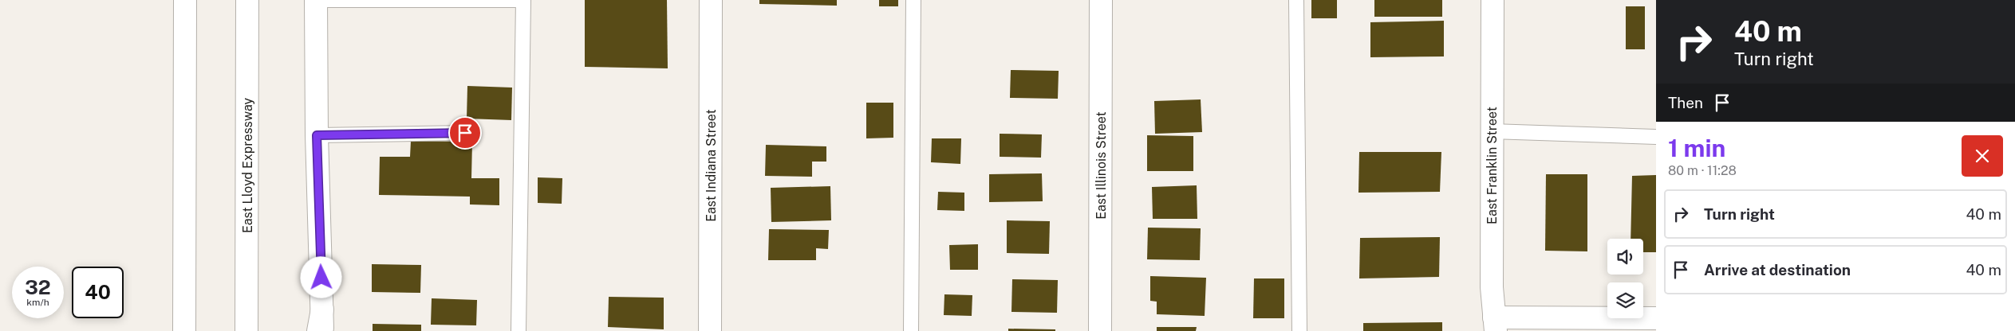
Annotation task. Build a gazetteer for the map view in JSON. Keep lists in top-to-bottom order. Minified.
{"streets":{"main road":["East Lloyd Expressway","East Indiana Street","East Illinois Street","East Franklin Street"]},"page":{"turn":["40 m","Turn right"],"then":"Then","heading":["1 min","80 m · 11:28"],"list":[{"name":"Turn right","value":"40 m"},{"name":"Arrive at destination","value":"40 m"}],"speed":"32 km/h","limit":"40"}}
